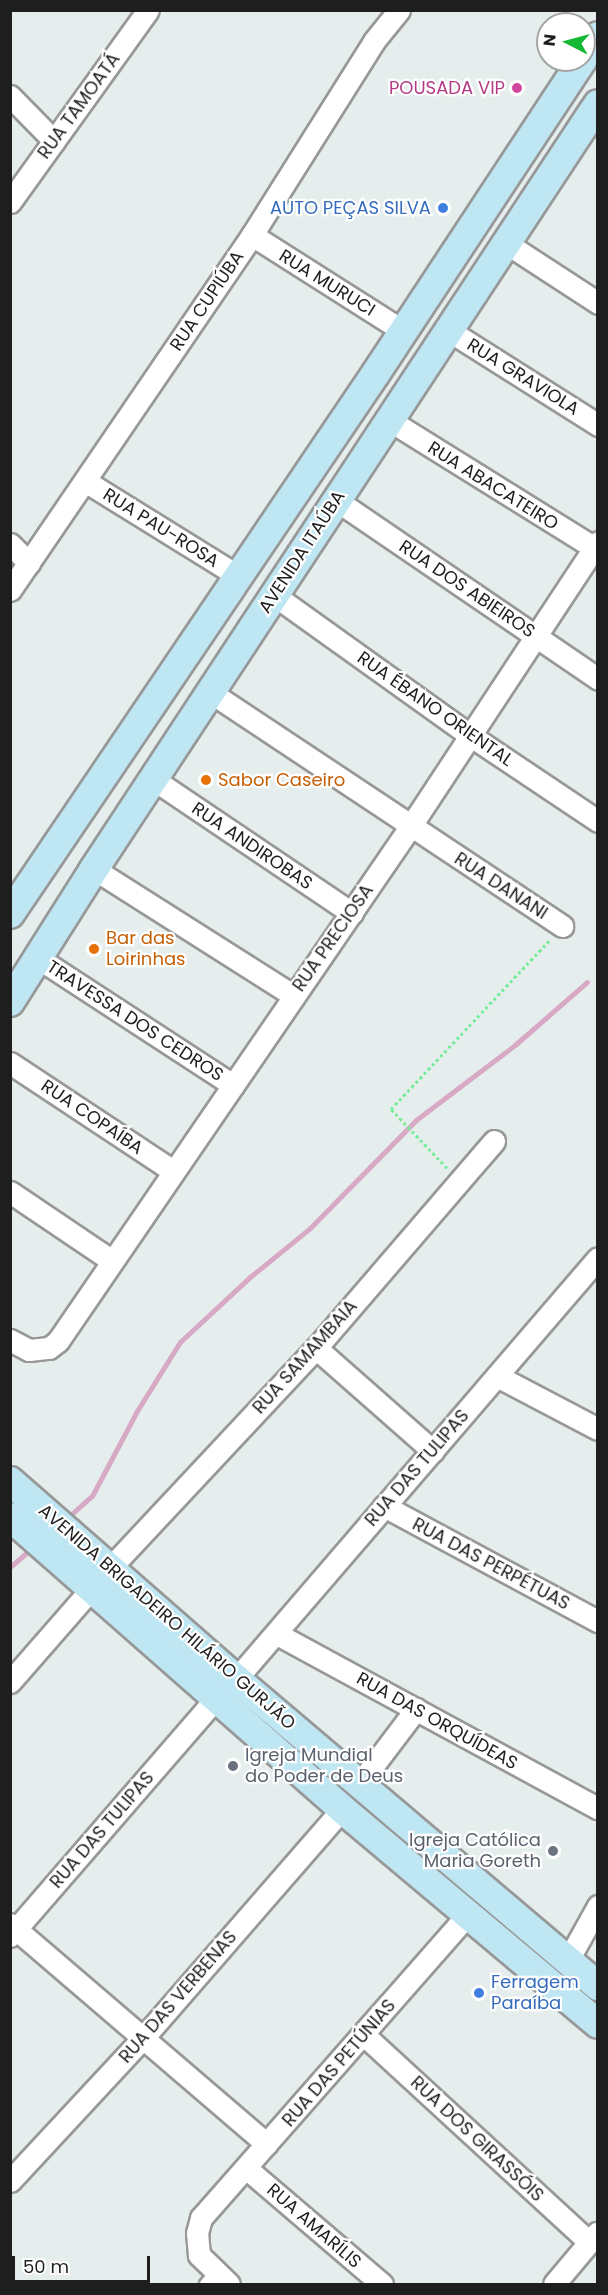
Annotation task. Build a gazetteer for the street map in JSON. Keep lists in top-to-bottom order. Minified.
{"streets":{"street":["RUA TAMOATÁ","RUA MURUCI","RUA CUPIÚBA","RUA GRAVIOLA","RUA ABACATEIRO","RUA PAU-ROSA","AVENIDA ITAÚBA","RUA DOS ABIEIROS","RUA ÉBANO ORIENTAL","RUA ANDIROBAS","RUA DANANI","RUA PRECIOSA","TRAVESSA DOS CEDROS","RUA COPAÍBA","RUA SAMAMBAIA","RUA DAS TULIPAS","RUA DAS PERPÉTUAS","AVENIDA BRIGADEIRO HILÁRIO GURJÃO","RUA DAS ORQUÍDEAS","RUA DAS VERBENAS","RUA DAS PETÚNIAS","RUA DOS GIRASSÓIS","RUA AMARÍLIS"]},"crossings":[["RUA MURUCI","RUA CUPIÚBA"],["RUA CUPIÚBA","RUA PAU-ROSA"],["RUA GRAVIOLA","AVENIDA ITAÚBA"],["RUA ABACATEIRO","AVENIDA ITAÚBA"],["RUA ABACATEIRO","RUA PRECIOSA"],["AVENIDA ITAÚBA","RUA DOS ABIEIROS"],["AVENIDA ITAÚBA","RUA ÉBANO ORIENTAL"],["AVENIDA ITAÚBA","RUA ANDIROBAS"],["AVENIDA ITAÚBA","RUA DANANI"],["AVENIDA ITAÚBA","TRAVESSA DOS CEDROS"],["RUA DOS ABIEIROS","RUA PRECIOSA"],["RUA ÉBANO ORIENTAL","RUA PRECIOSA"],["RUA ANDIROBAS","RUA PRECIOSA"],["RUA DANANI","RUA PRECIOSA"],["RUA DANANI","RUA SAMAMBAIA"],["RUA PRECIOSA","TRAVESSA DOS CEDROS"],["RUA PRECIOSA","RUA COPAÍBA"],["RUA SAMAMBAIA","AVENIDA BRIGADEIRO HILÁRIO GURJÃO"],["RUA DAS TULIPAS","RUA DAS PERPÉTUAS"],["RUA DAS TULIPAS","AVENIDA BRIGADEIRO HILÁRIO GURJÃO"],["RUA DAS TULIPAS","RUA DAS ORQUÍDEAS"],["AVENIDA BRIGADEIRO HILÁRIO GURJÃO","RUA DAS VERBENAS"],["AVENIDA BRIGADEIRO HILÁRIO GURJÃO","RUA DAS PETÚNIAS"],["RUA DAS PETÚNIAS","RUA DOS GIRASSÓIS"],["RUA DAS PETÚNIAS","RUA AMARÍLIS"]],"places":["POUSADA VIP","AUTO PEÇAS SILVA","Sabor Caseiro","Bar das Loirinhas","Igreja Mundial do Poder de Deus","Igreja Católica Maria Goreth","Ferragem Paraíba"],"scale_bar":"50 m","north":"left"}
